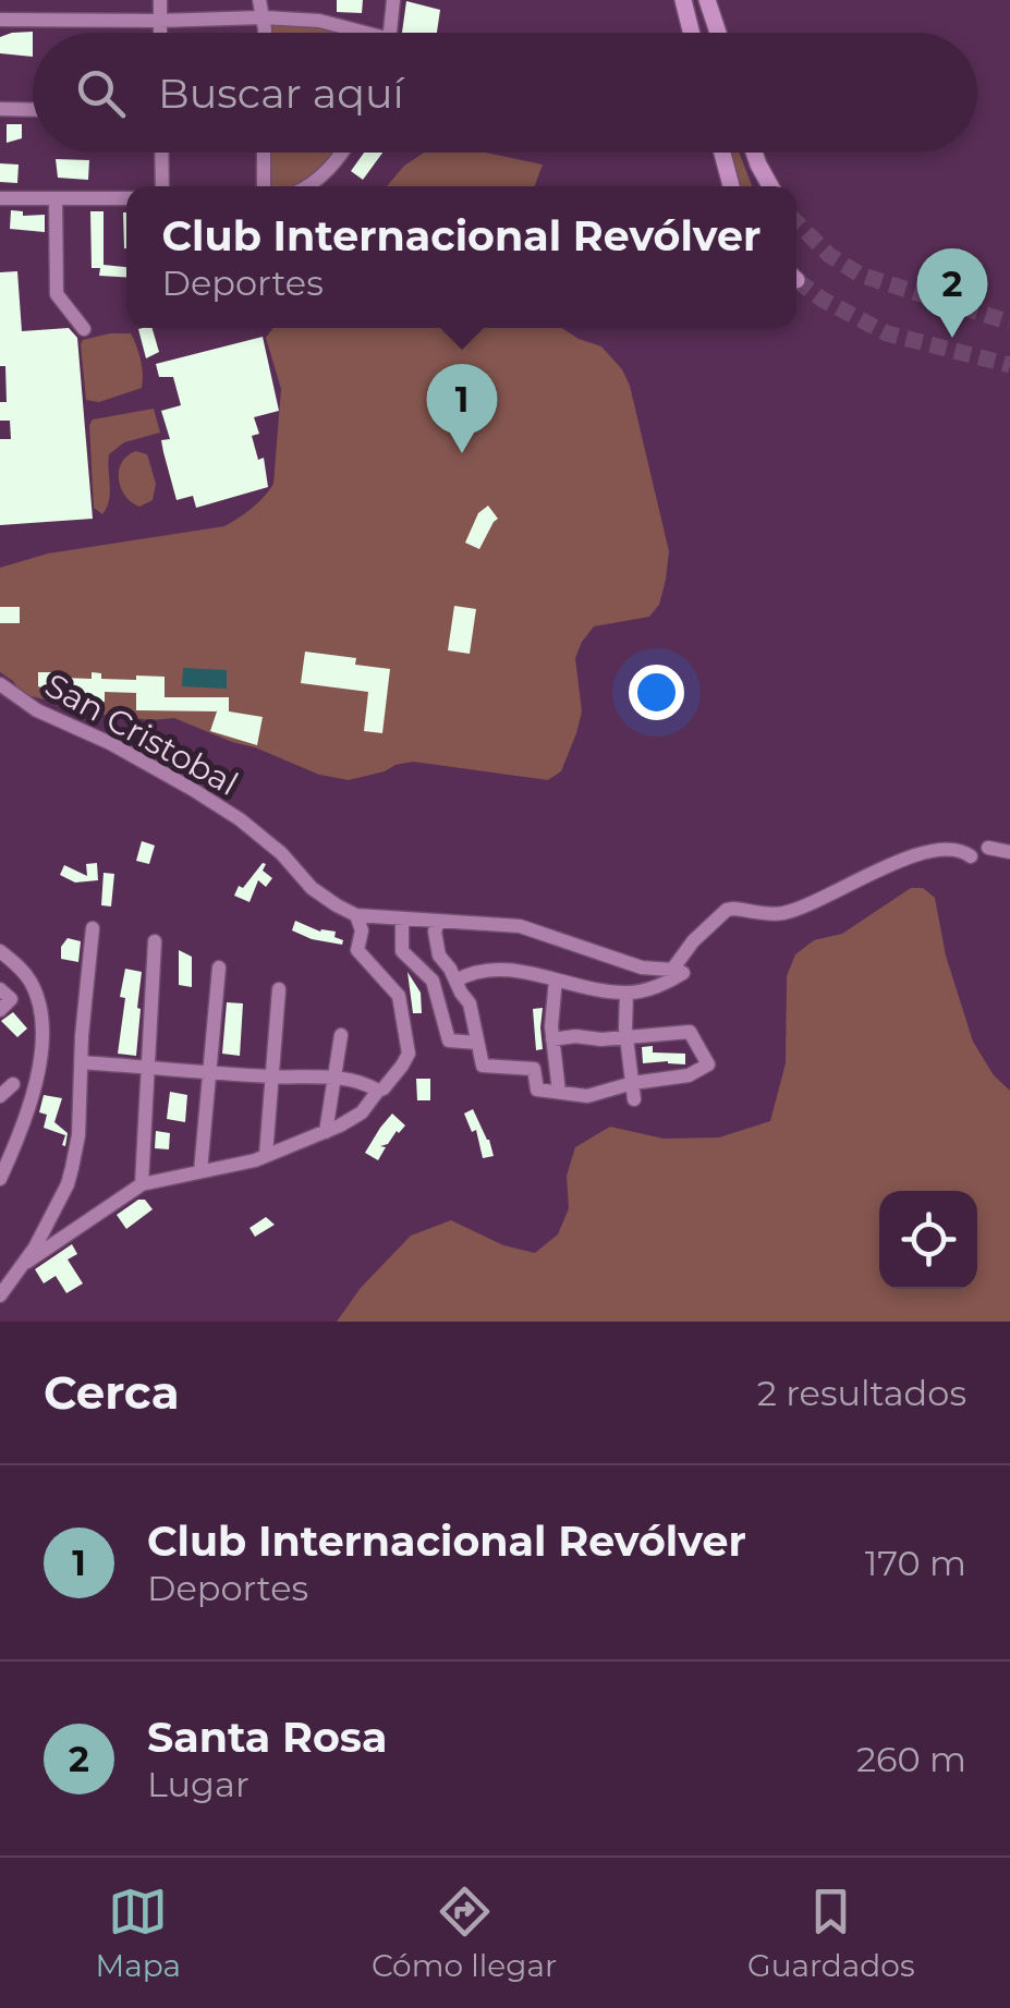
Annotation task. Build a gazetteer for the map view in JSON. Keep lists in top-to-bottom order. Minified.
{"streets":{"street":["San Cristobal"]},"page":{"search":"Buscar aquí","popup":["Club Internacional Revólver","Deportes"],"pins":["2","1"],"heading":["Cerca","2 resultados"],"list":[{"mark":"1","name":"Club Internacional Revólver","note":"Deportes","value":"170 m"},{"mark":"2","name":"Santa Rosa","note":"Lugar","value":"260 m"}],"nav":["Mapa","Cómo llegar","Guardados"]}}
